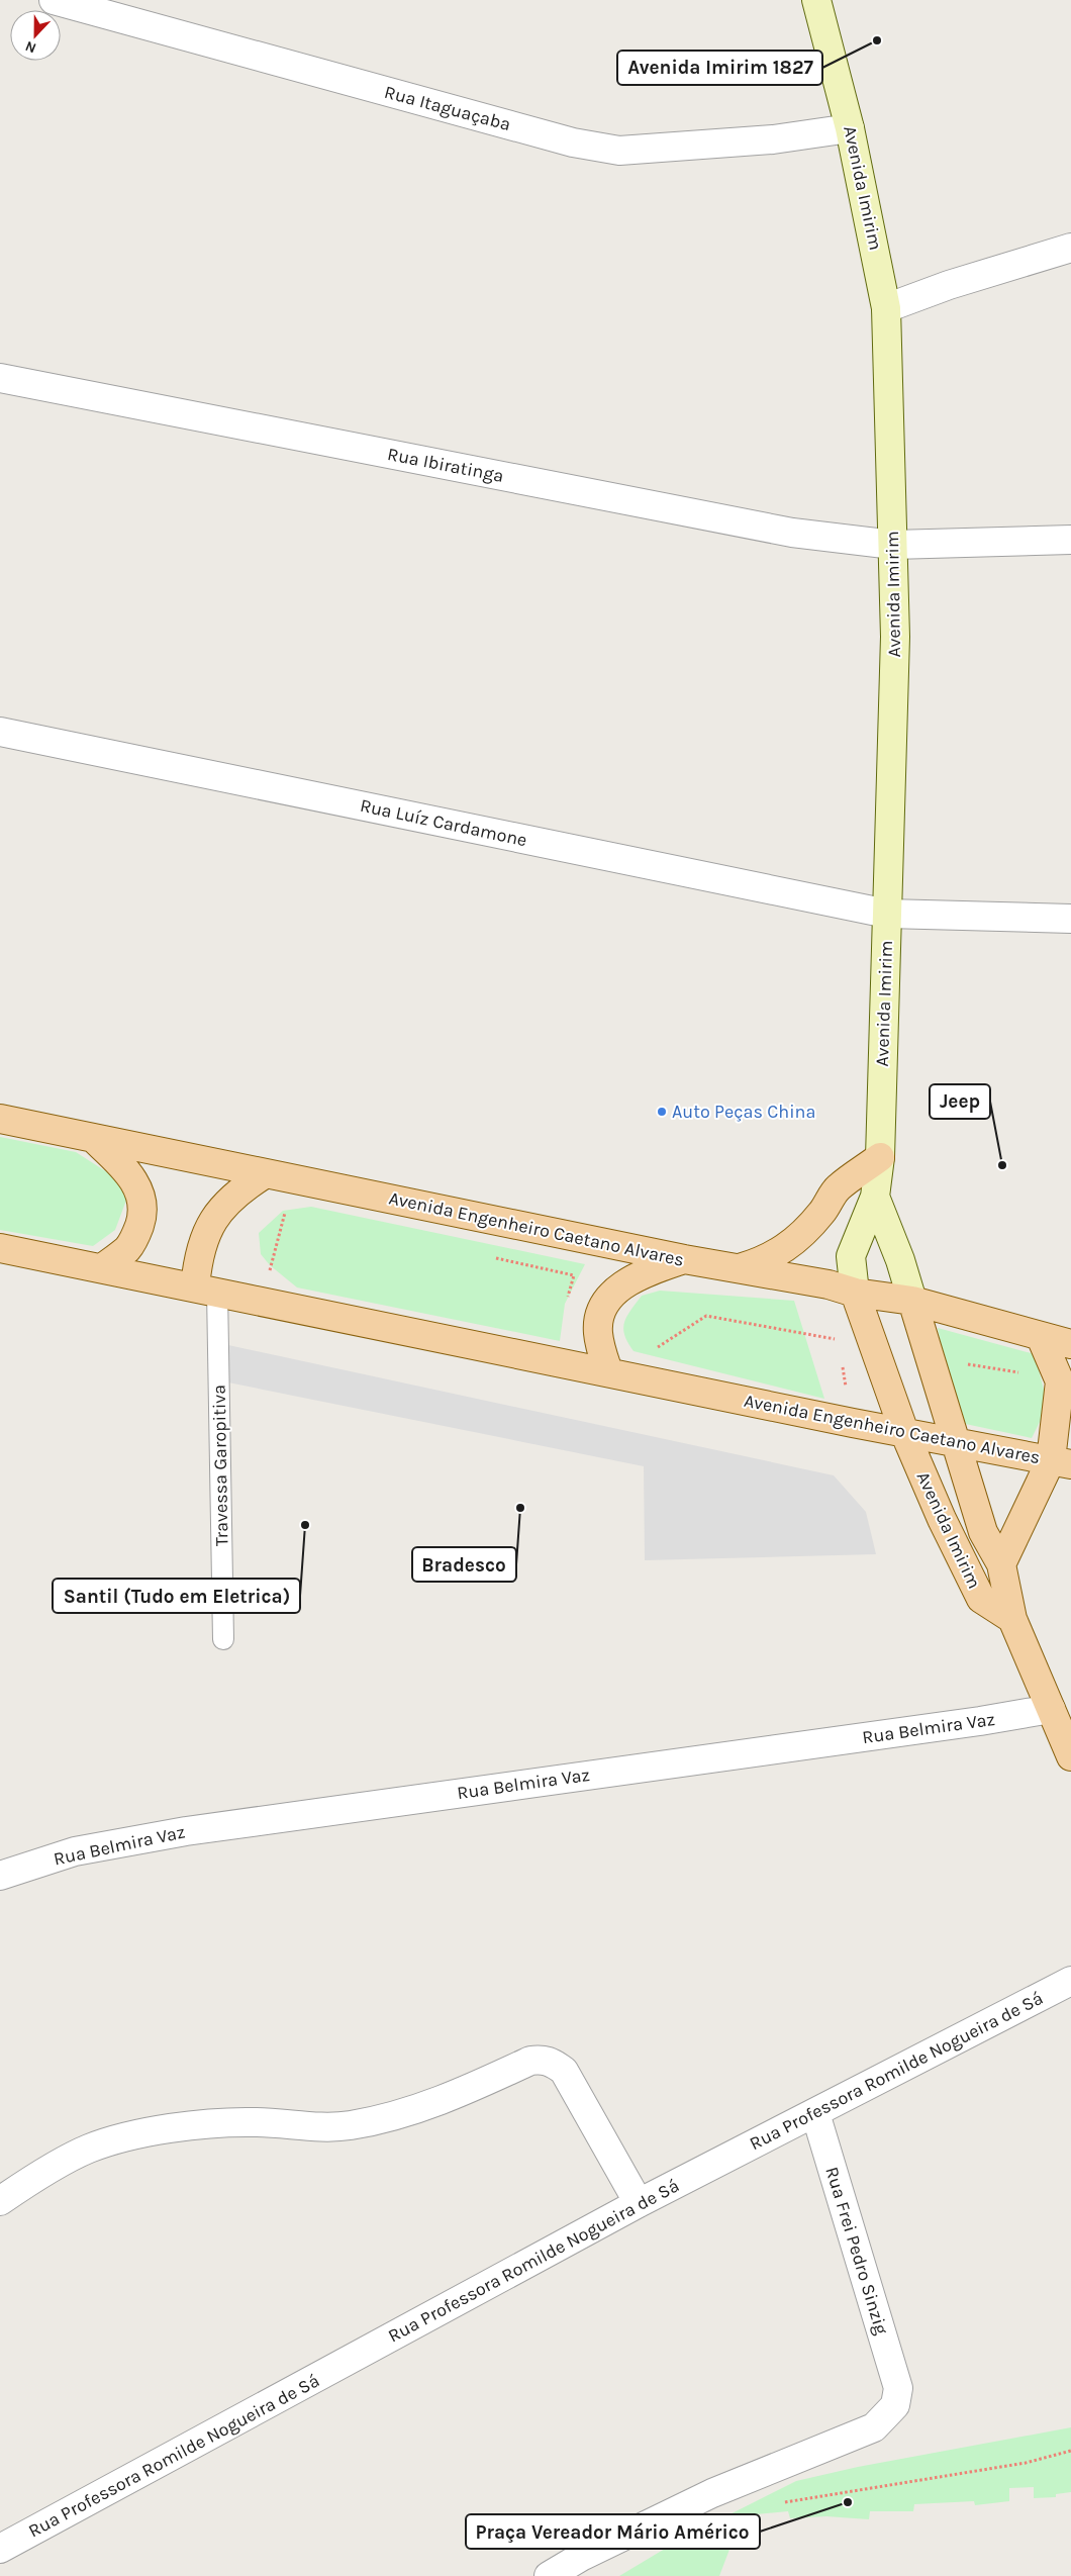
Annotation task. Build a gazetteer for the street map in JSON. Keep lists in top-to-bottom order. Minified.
{"streets":{"main road":["Avenida Imirim","Avenida Engenheiro Caetano Alvares"],"street":["Rua Itaguaçaba","Rua Ibiratinga","Rua Luíz Cardamone","Rua Belmira Vaz","Rua Professora Romilde Nogueira de Sá","Rua Frei Pedro Sinzig"],"lane":["Travessa Garopitiva"]},"crossings":[["Rua Itaguaçaba","Avenida Imirim"],["Avenida Imirim","Rua Ibiratinga"],["Avenida Imirim","Rua Luíz Cardamone"],["Avenida Imirim","Avenida Engenheiro Caetano Alvares"],["Avenida Imirim","Rua Belmira Vaz"],["Avenida Engenheiro Caetano Alvares","Travessa Garopitiva"],["Rua Professora Romilde Nogueira de Sá","Rua Frei Pedro Sinzig"]],"places":["Avenida Imirim 1827","Auto Peças China","Jeep","Bradesco","Santil (Tudo em Eletrica)","Praça Vereador Mário Américo"],"north":"bottom"}
